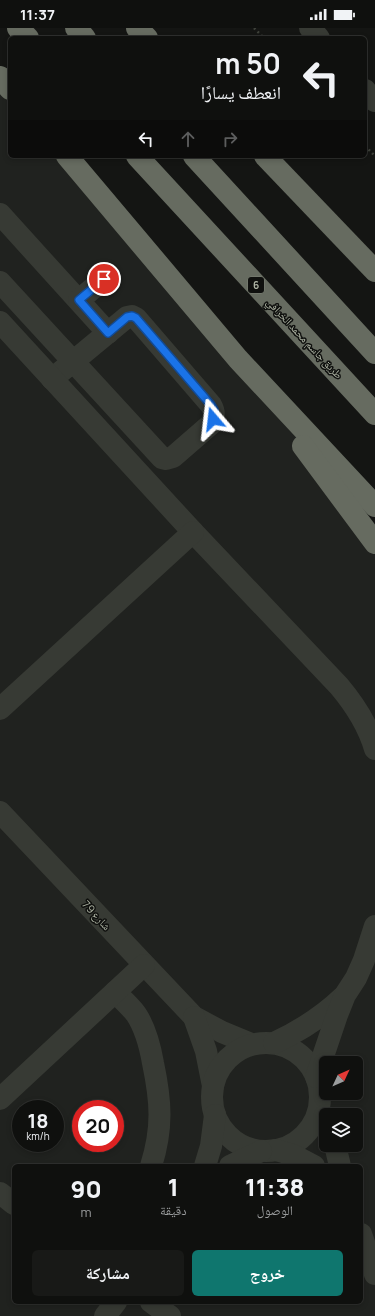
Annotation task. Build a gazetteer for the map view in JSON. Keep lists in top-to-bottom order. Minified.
{"streets":{"highway":["6","طريق جاسم محمد الخرافي"],"street":["شارع 79"]},"north":"top right","page":{"status":"11:37","turn":["50 m","انعطف يسارًا"],"speed":"18 km/h","limit":"20","eta":["11:38","الوصول","1","دقيقة","90","m"],"buttons":["خروج","مشاركة"]}}
